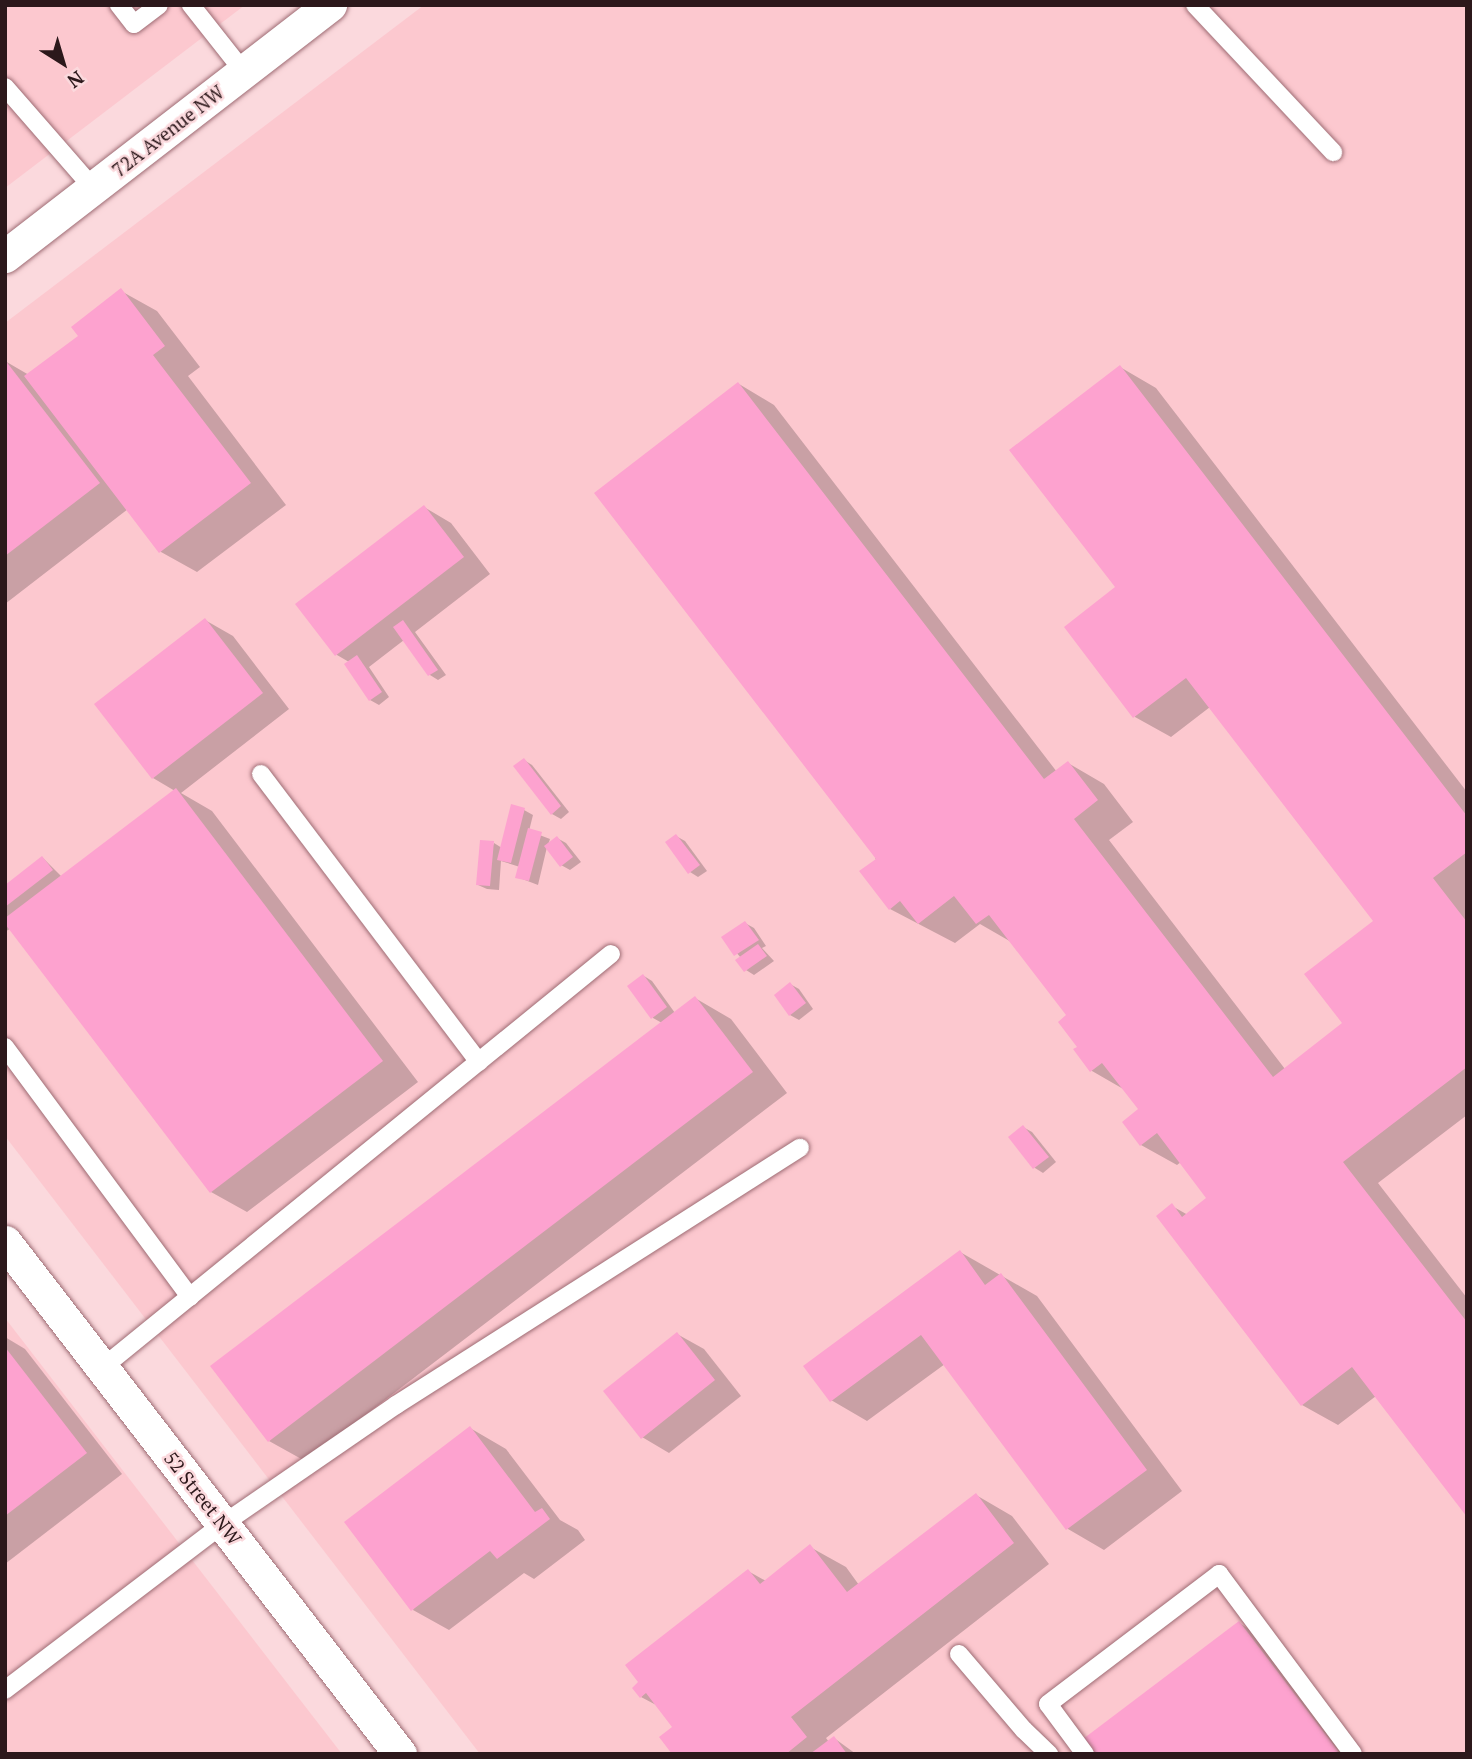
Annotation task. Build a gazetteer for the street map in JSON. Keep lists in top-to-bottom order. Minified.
{"streets":{"street":["72A Avenue NW","52 Street NW"]},"north":"bottom right"}
